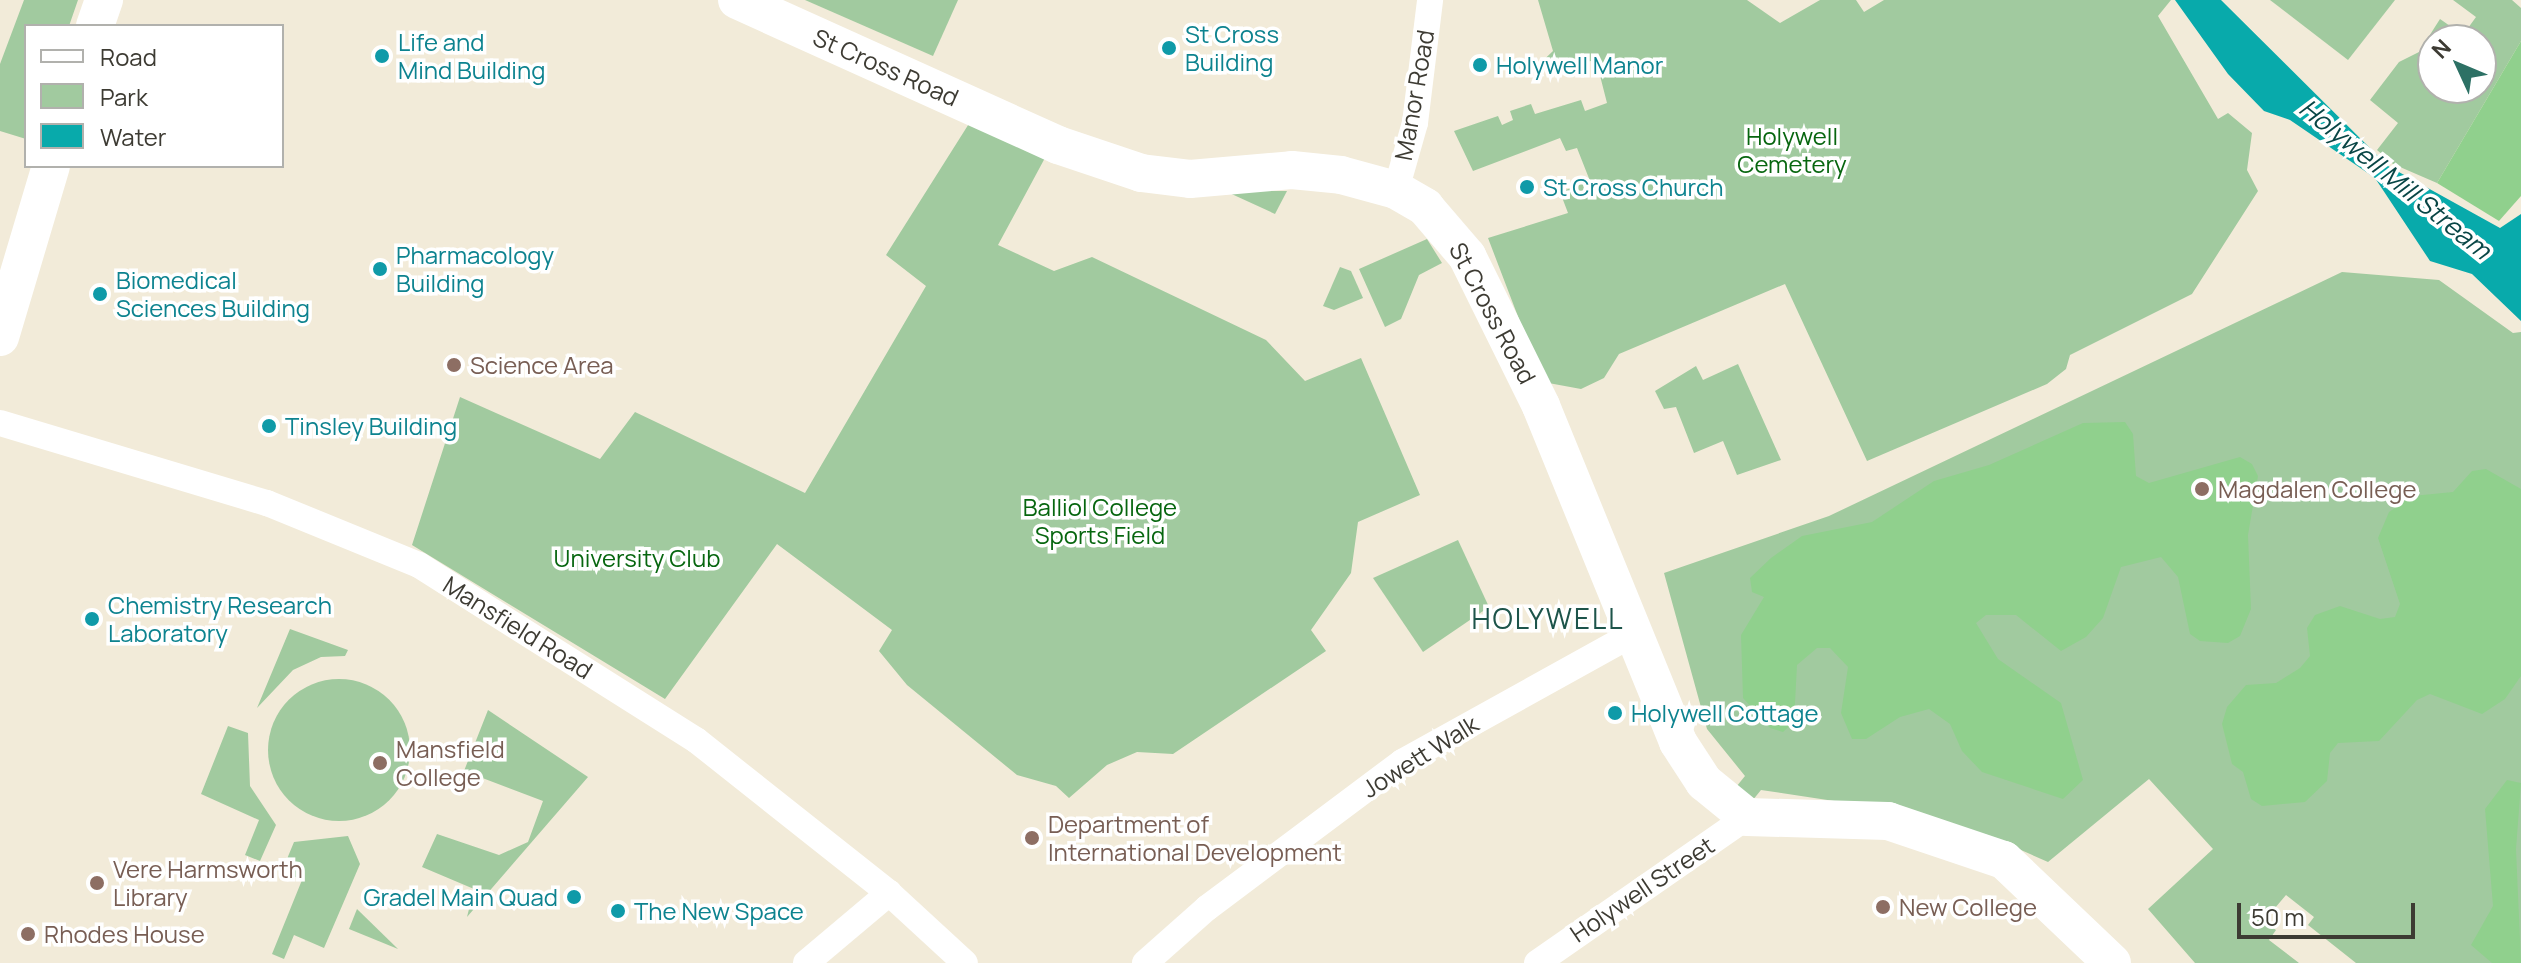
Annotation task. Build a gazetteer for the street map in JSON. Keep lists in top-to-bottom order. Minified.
{"streets":{"street":["St Cross Road","Manor Road","Mansfield Road","Jowett Walk","Holywell Street"]},"crossings":[["St Cross Road","Manor Road"],["St Cross Road","Jowett Walk"],["St Cross Road","Holywell Street"]],"districts":["HOLYWELL"],"water":["Holywell Mill Stream"],"parks":["Holywell Cemetery","Balliol College Sports Field","University Club"],"places":["St Cross Building","Life and Mind Building","Holywell Manor","St Cross Church","Pharmacology Building","Biomedical Sciences Building","Science Area","Tinsley Building","Magdalen College","Chemistry Research Laboratory","Holywell Cottage","Mansfield College","Department of International Development","Vere Harmsworth Library","Gradel Main Quad","New College","The New Space","Rhodes House"],"legend":["Road","Park","Water"],"scale_bar":"50 m","north":"top left"}
